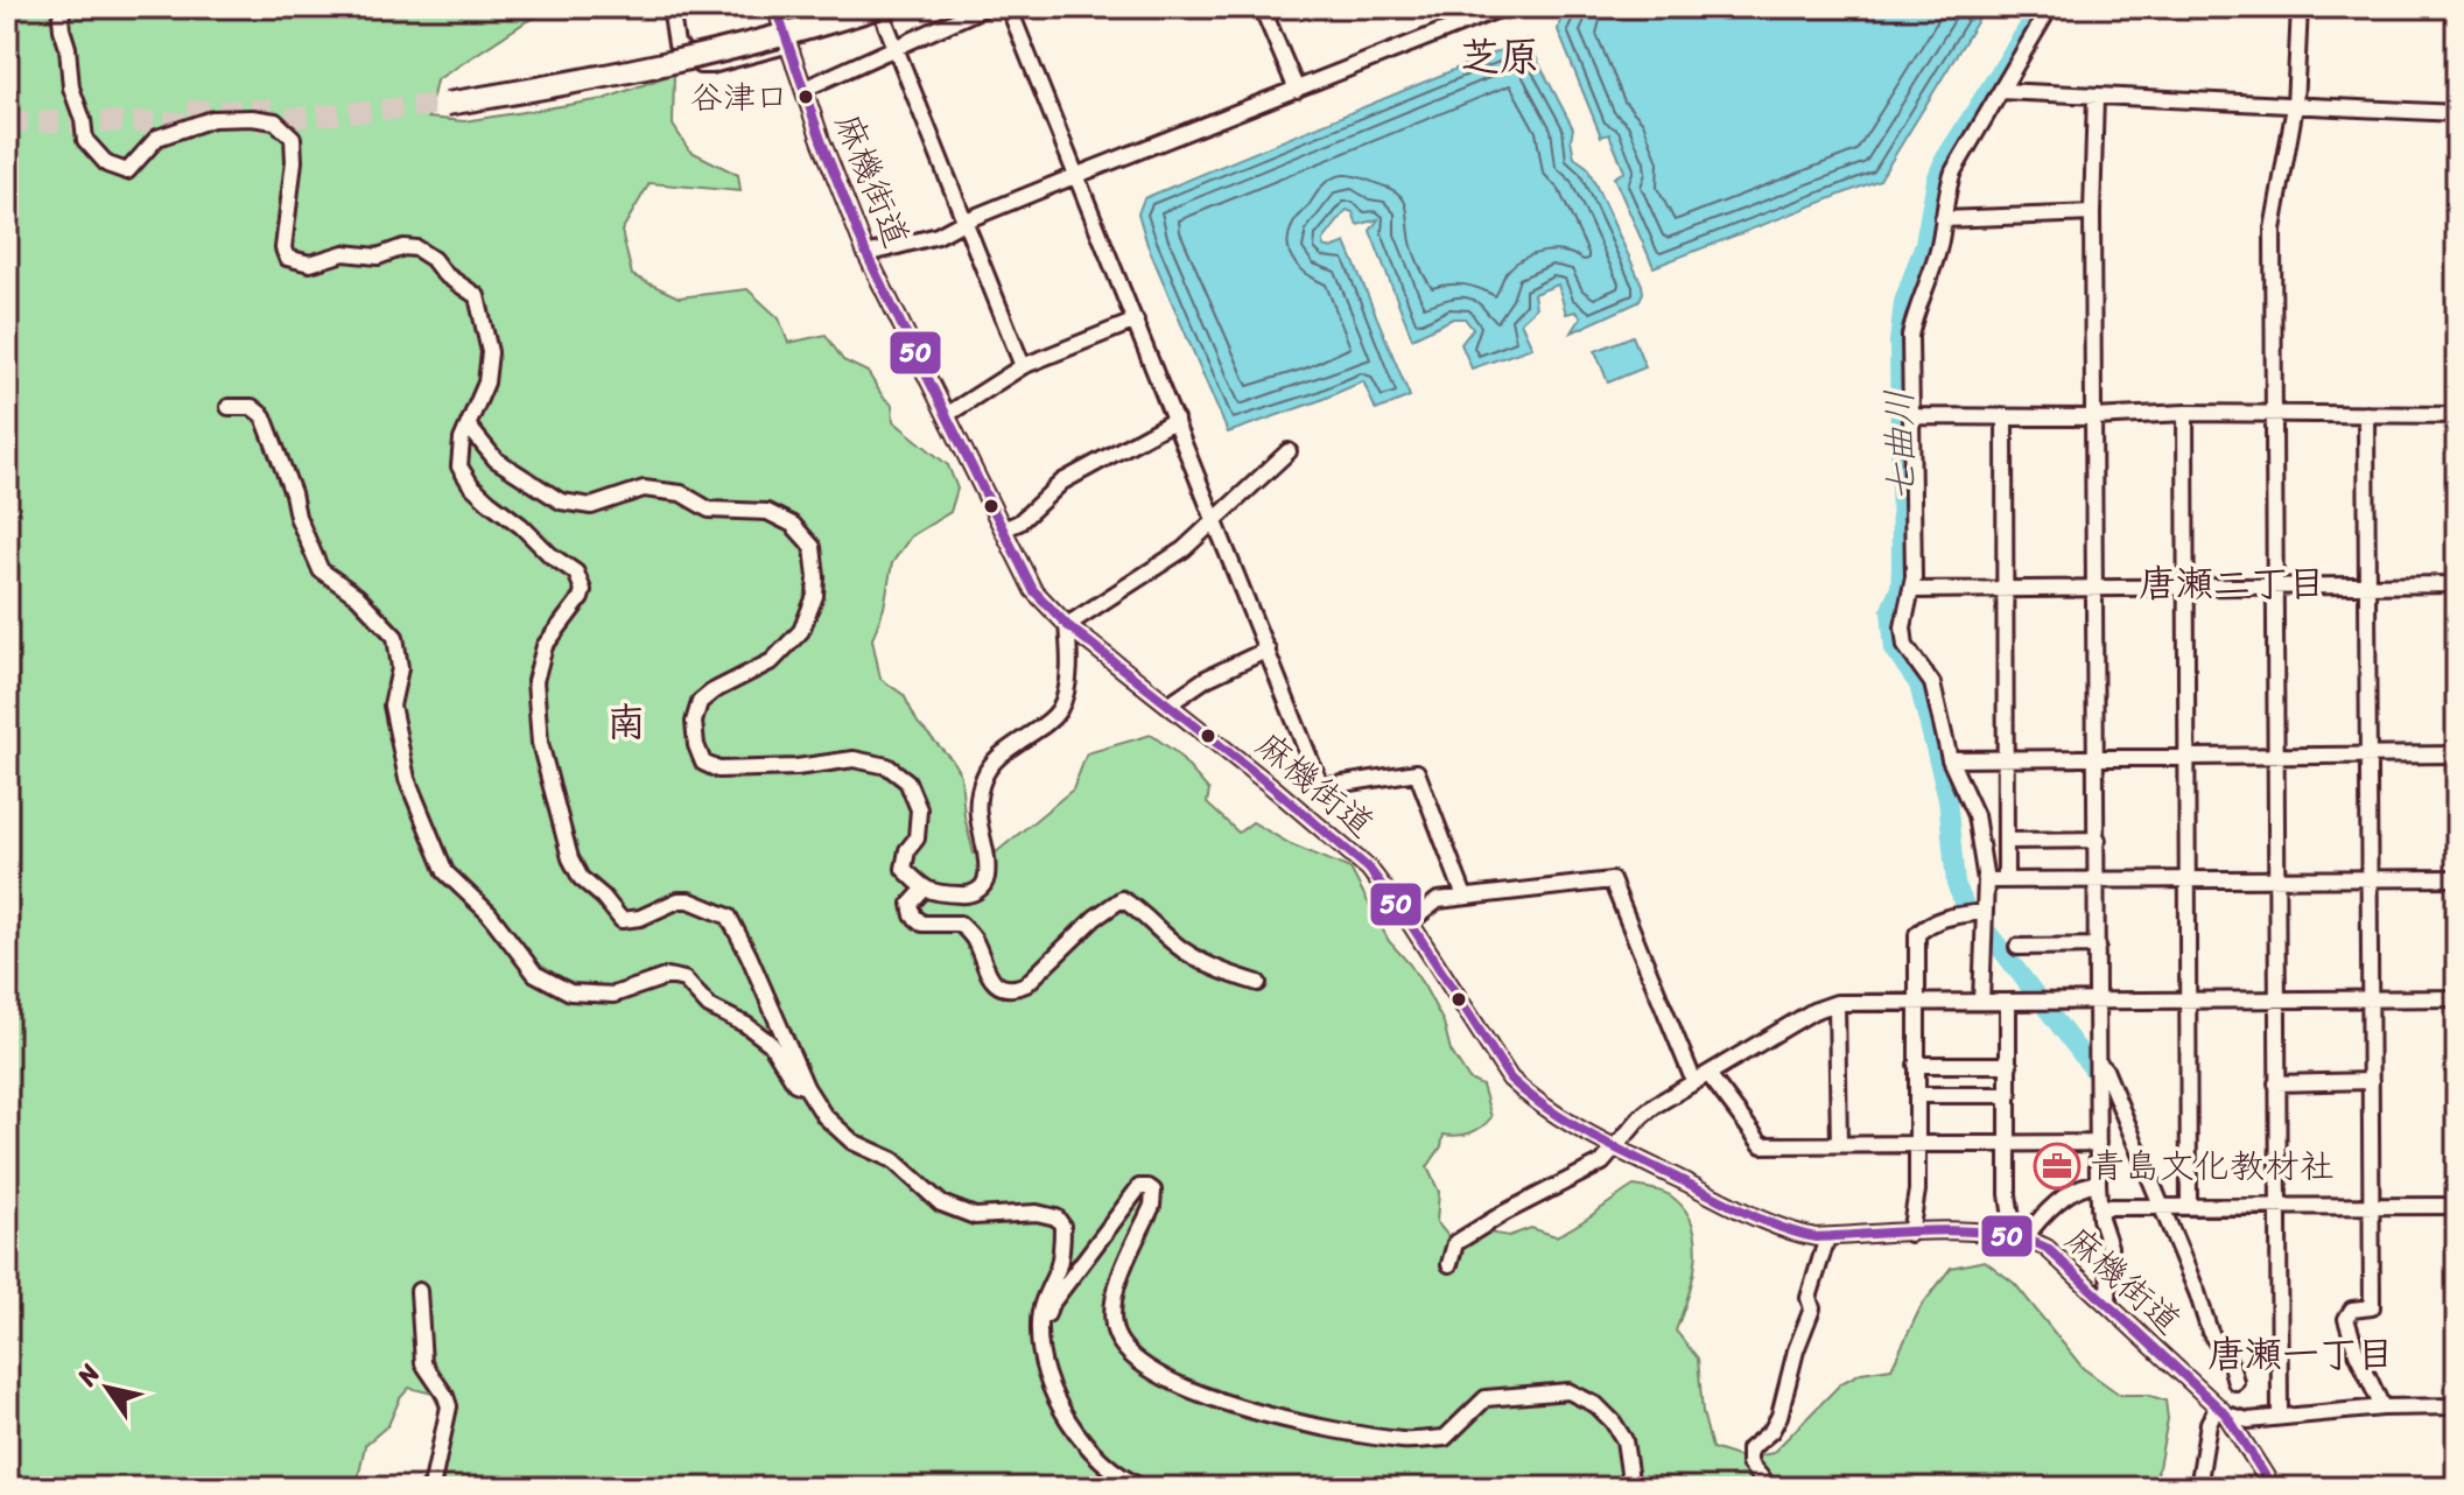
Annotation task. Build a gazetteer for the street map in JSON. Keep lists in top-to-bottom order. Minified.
{"streets":{"street":["麻機街道"]},"districts":["芝原","唐瀬二丁目","南","唐瀬一丁目"],"water":["七曲川"],"places":{"other":["谷津口"],"office":["青島文化教材社"]},"lines":["transit line 50"],"north":"top left"}
